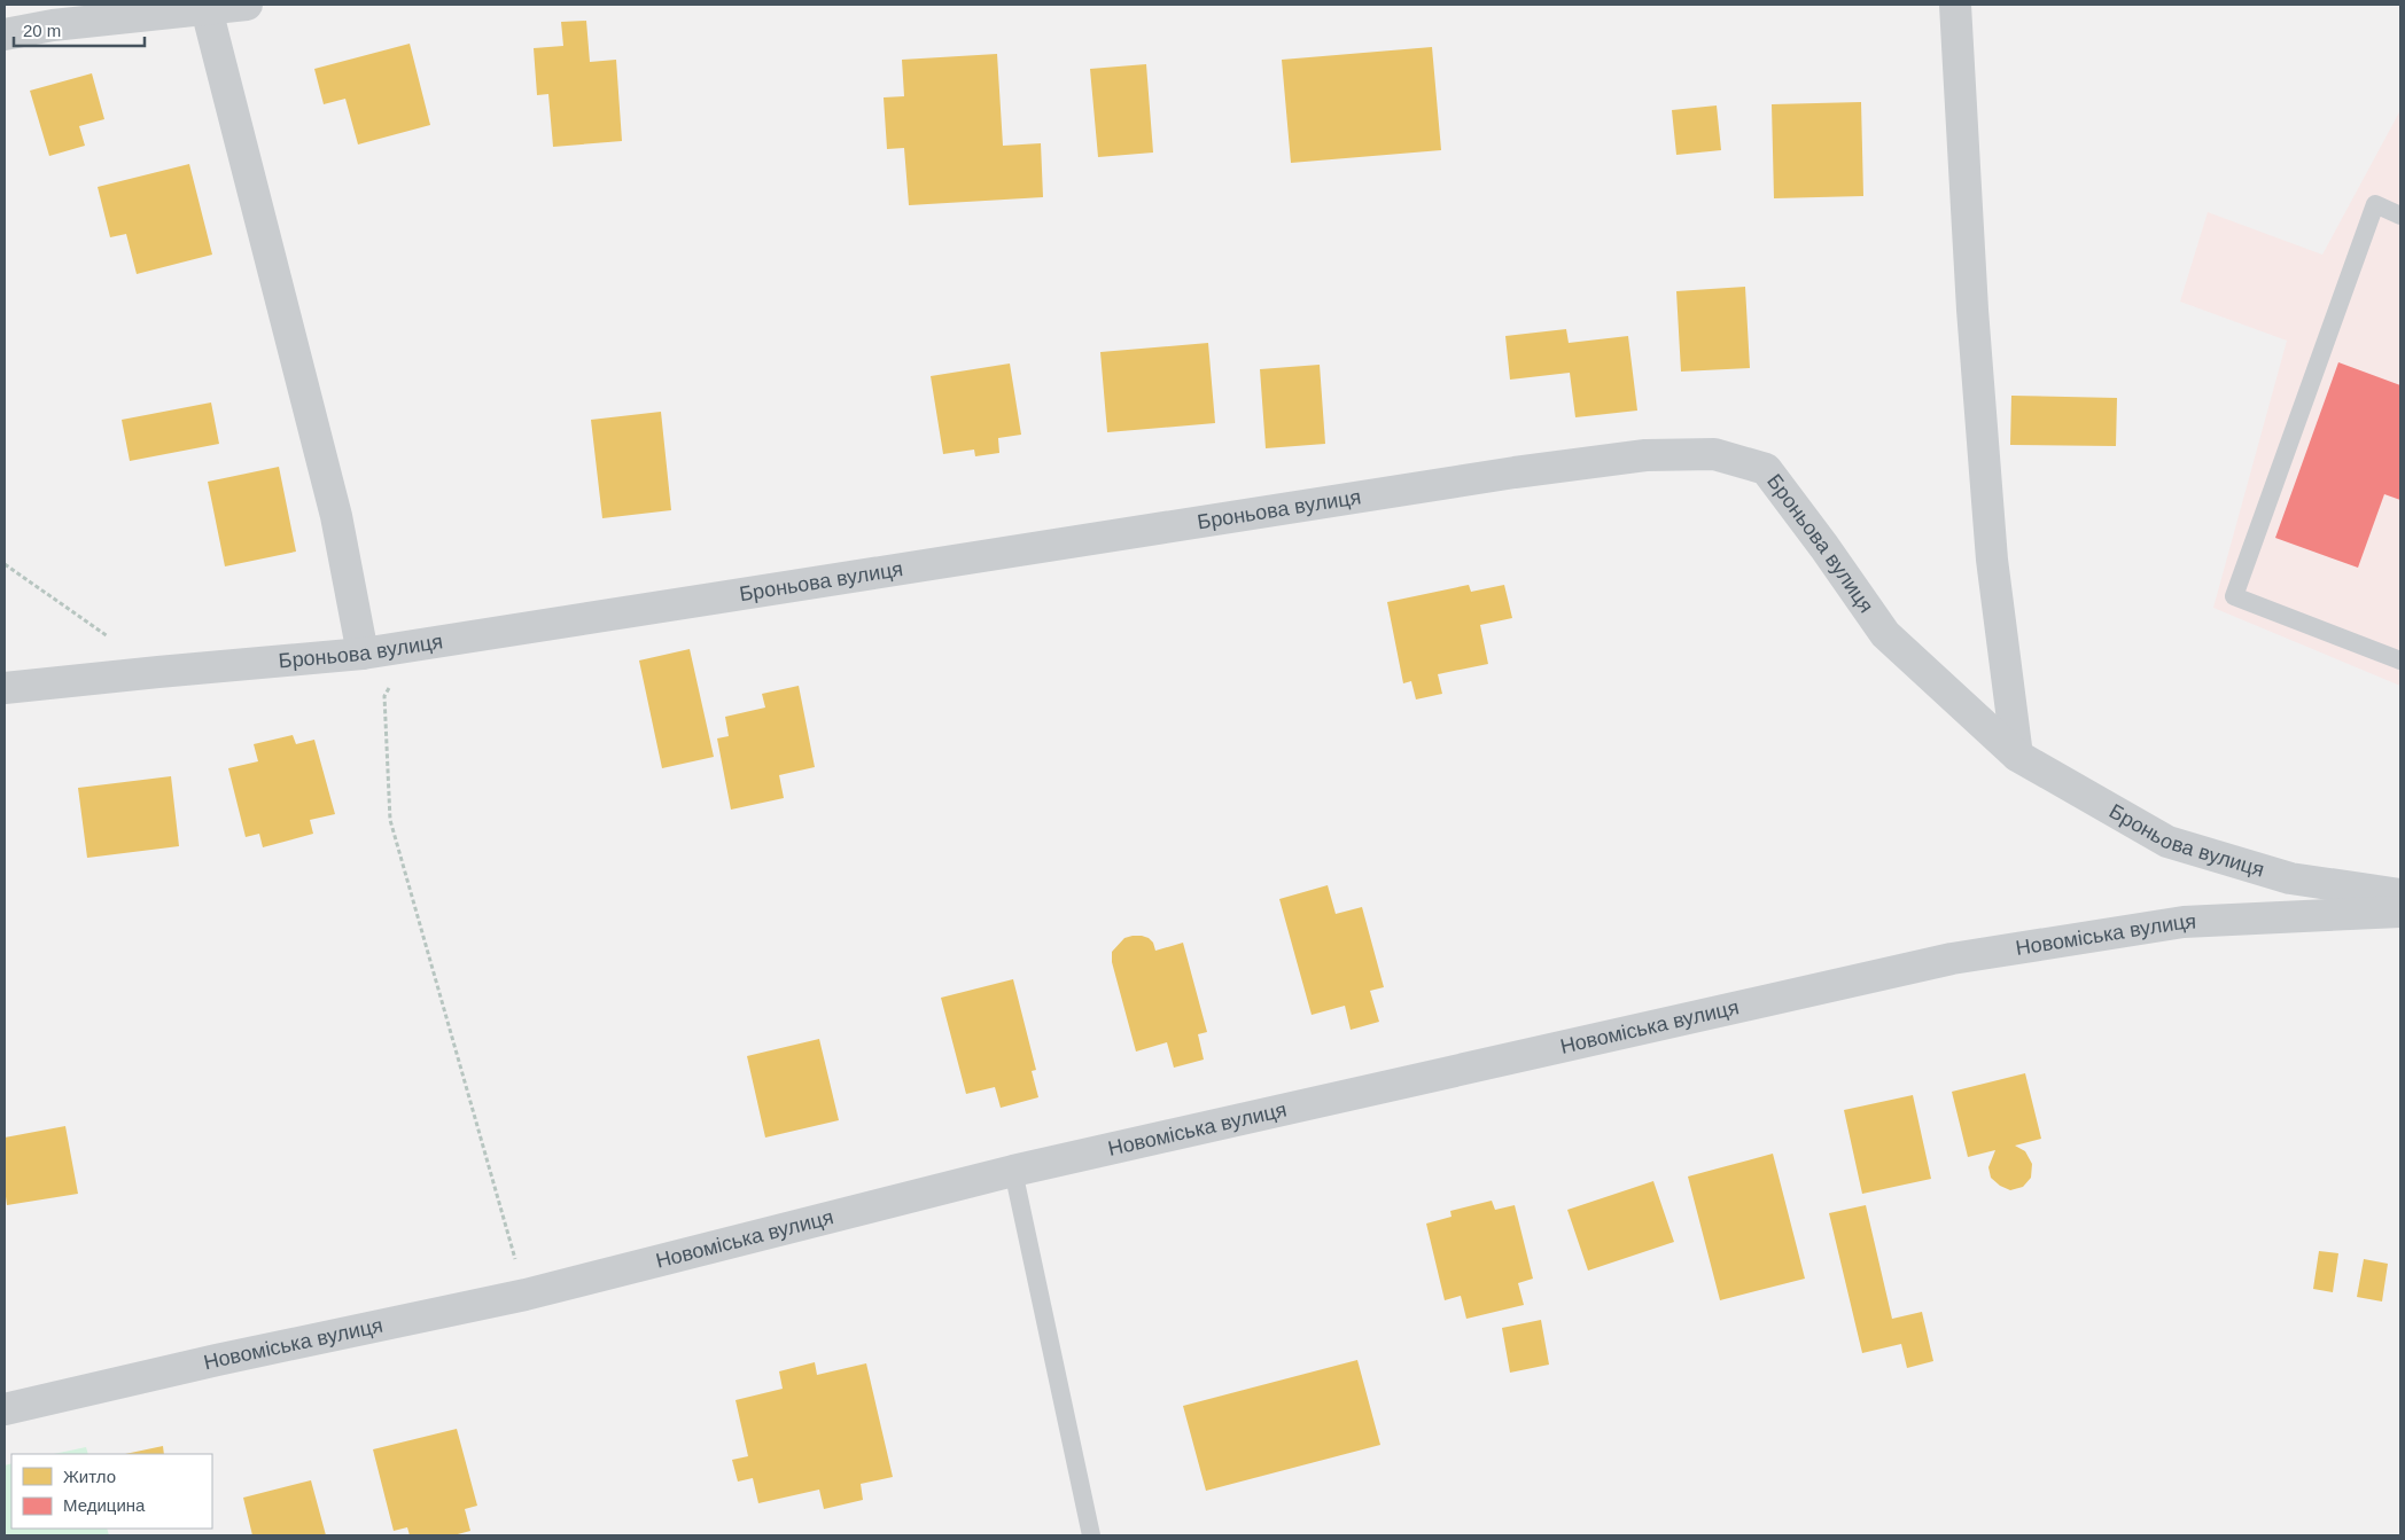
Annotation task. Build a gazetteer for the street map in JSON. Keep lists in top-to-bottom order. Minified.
{"streets":{"street":["Броньова вулиця","Новоміська вулиця"]},"legend":["Житло","Медицина"],"scale_bar":"20 m"}
